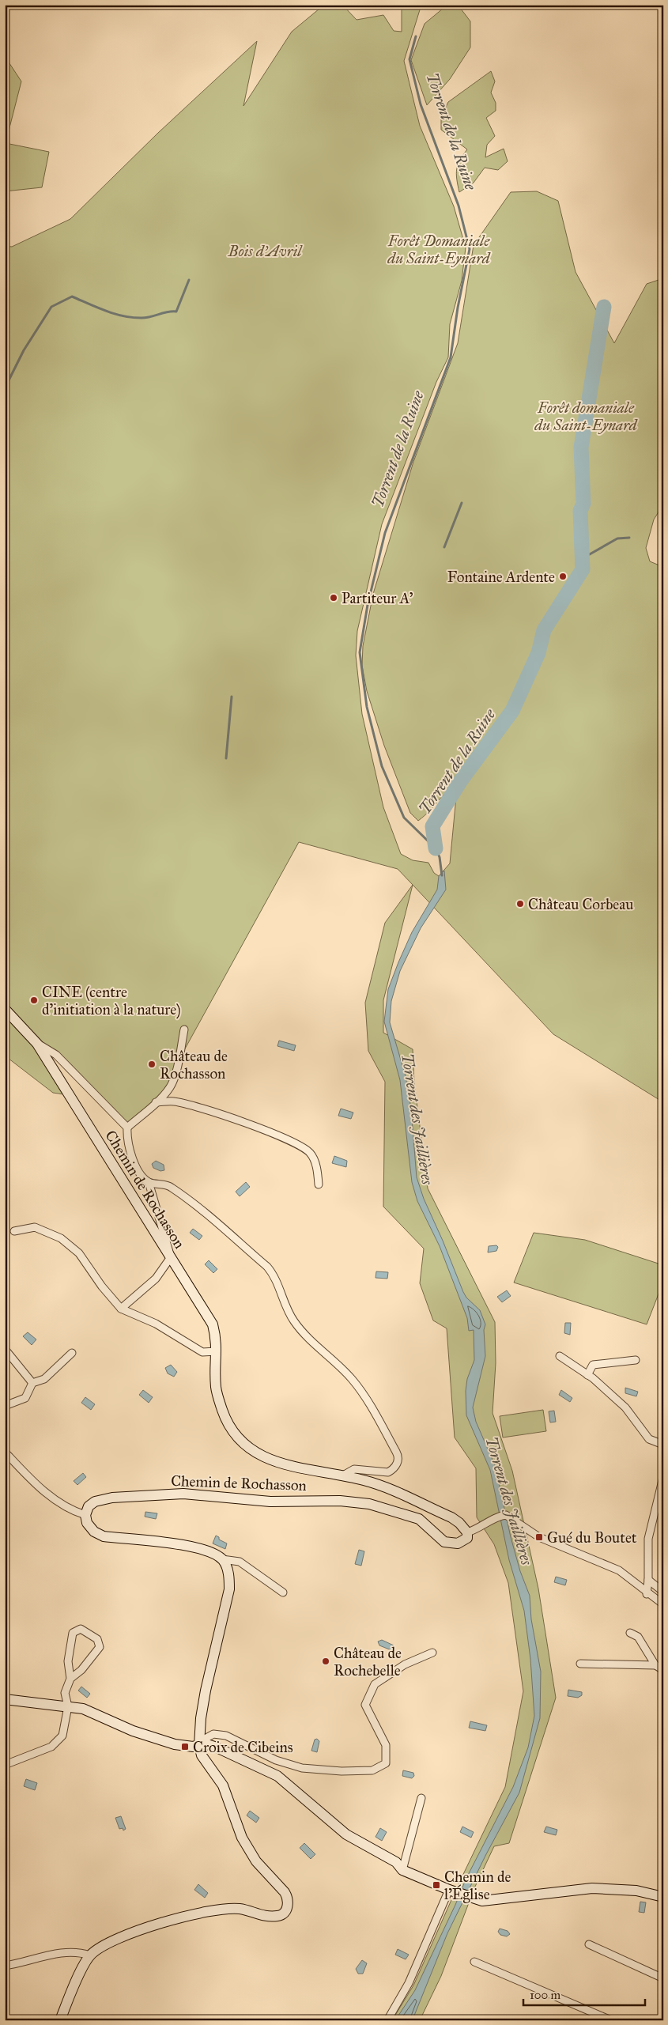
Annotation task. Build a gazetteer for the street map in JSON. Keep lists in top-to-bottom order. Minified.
{"streets":{"street":["Chemin de Rochasson"]},"water":["Torrent de la Ruine","Torrent des Jaillières"],"parks":["Forêt Domaniale du Saint-Eynard","Bois d'Avril","Forêt domaniale du Saint-Eynard"],"places":{"other":["Fontaine Ardente","Partiteur A'","Château Corbeau","CINE (centre d'initiation à la nature)","Château de Rochasson","Château de Rochebelle"],"transit":["Gué du Boutet","Croix de Cibeins","Chemin de l'Église"]},"scale_bar":"100 m"}
